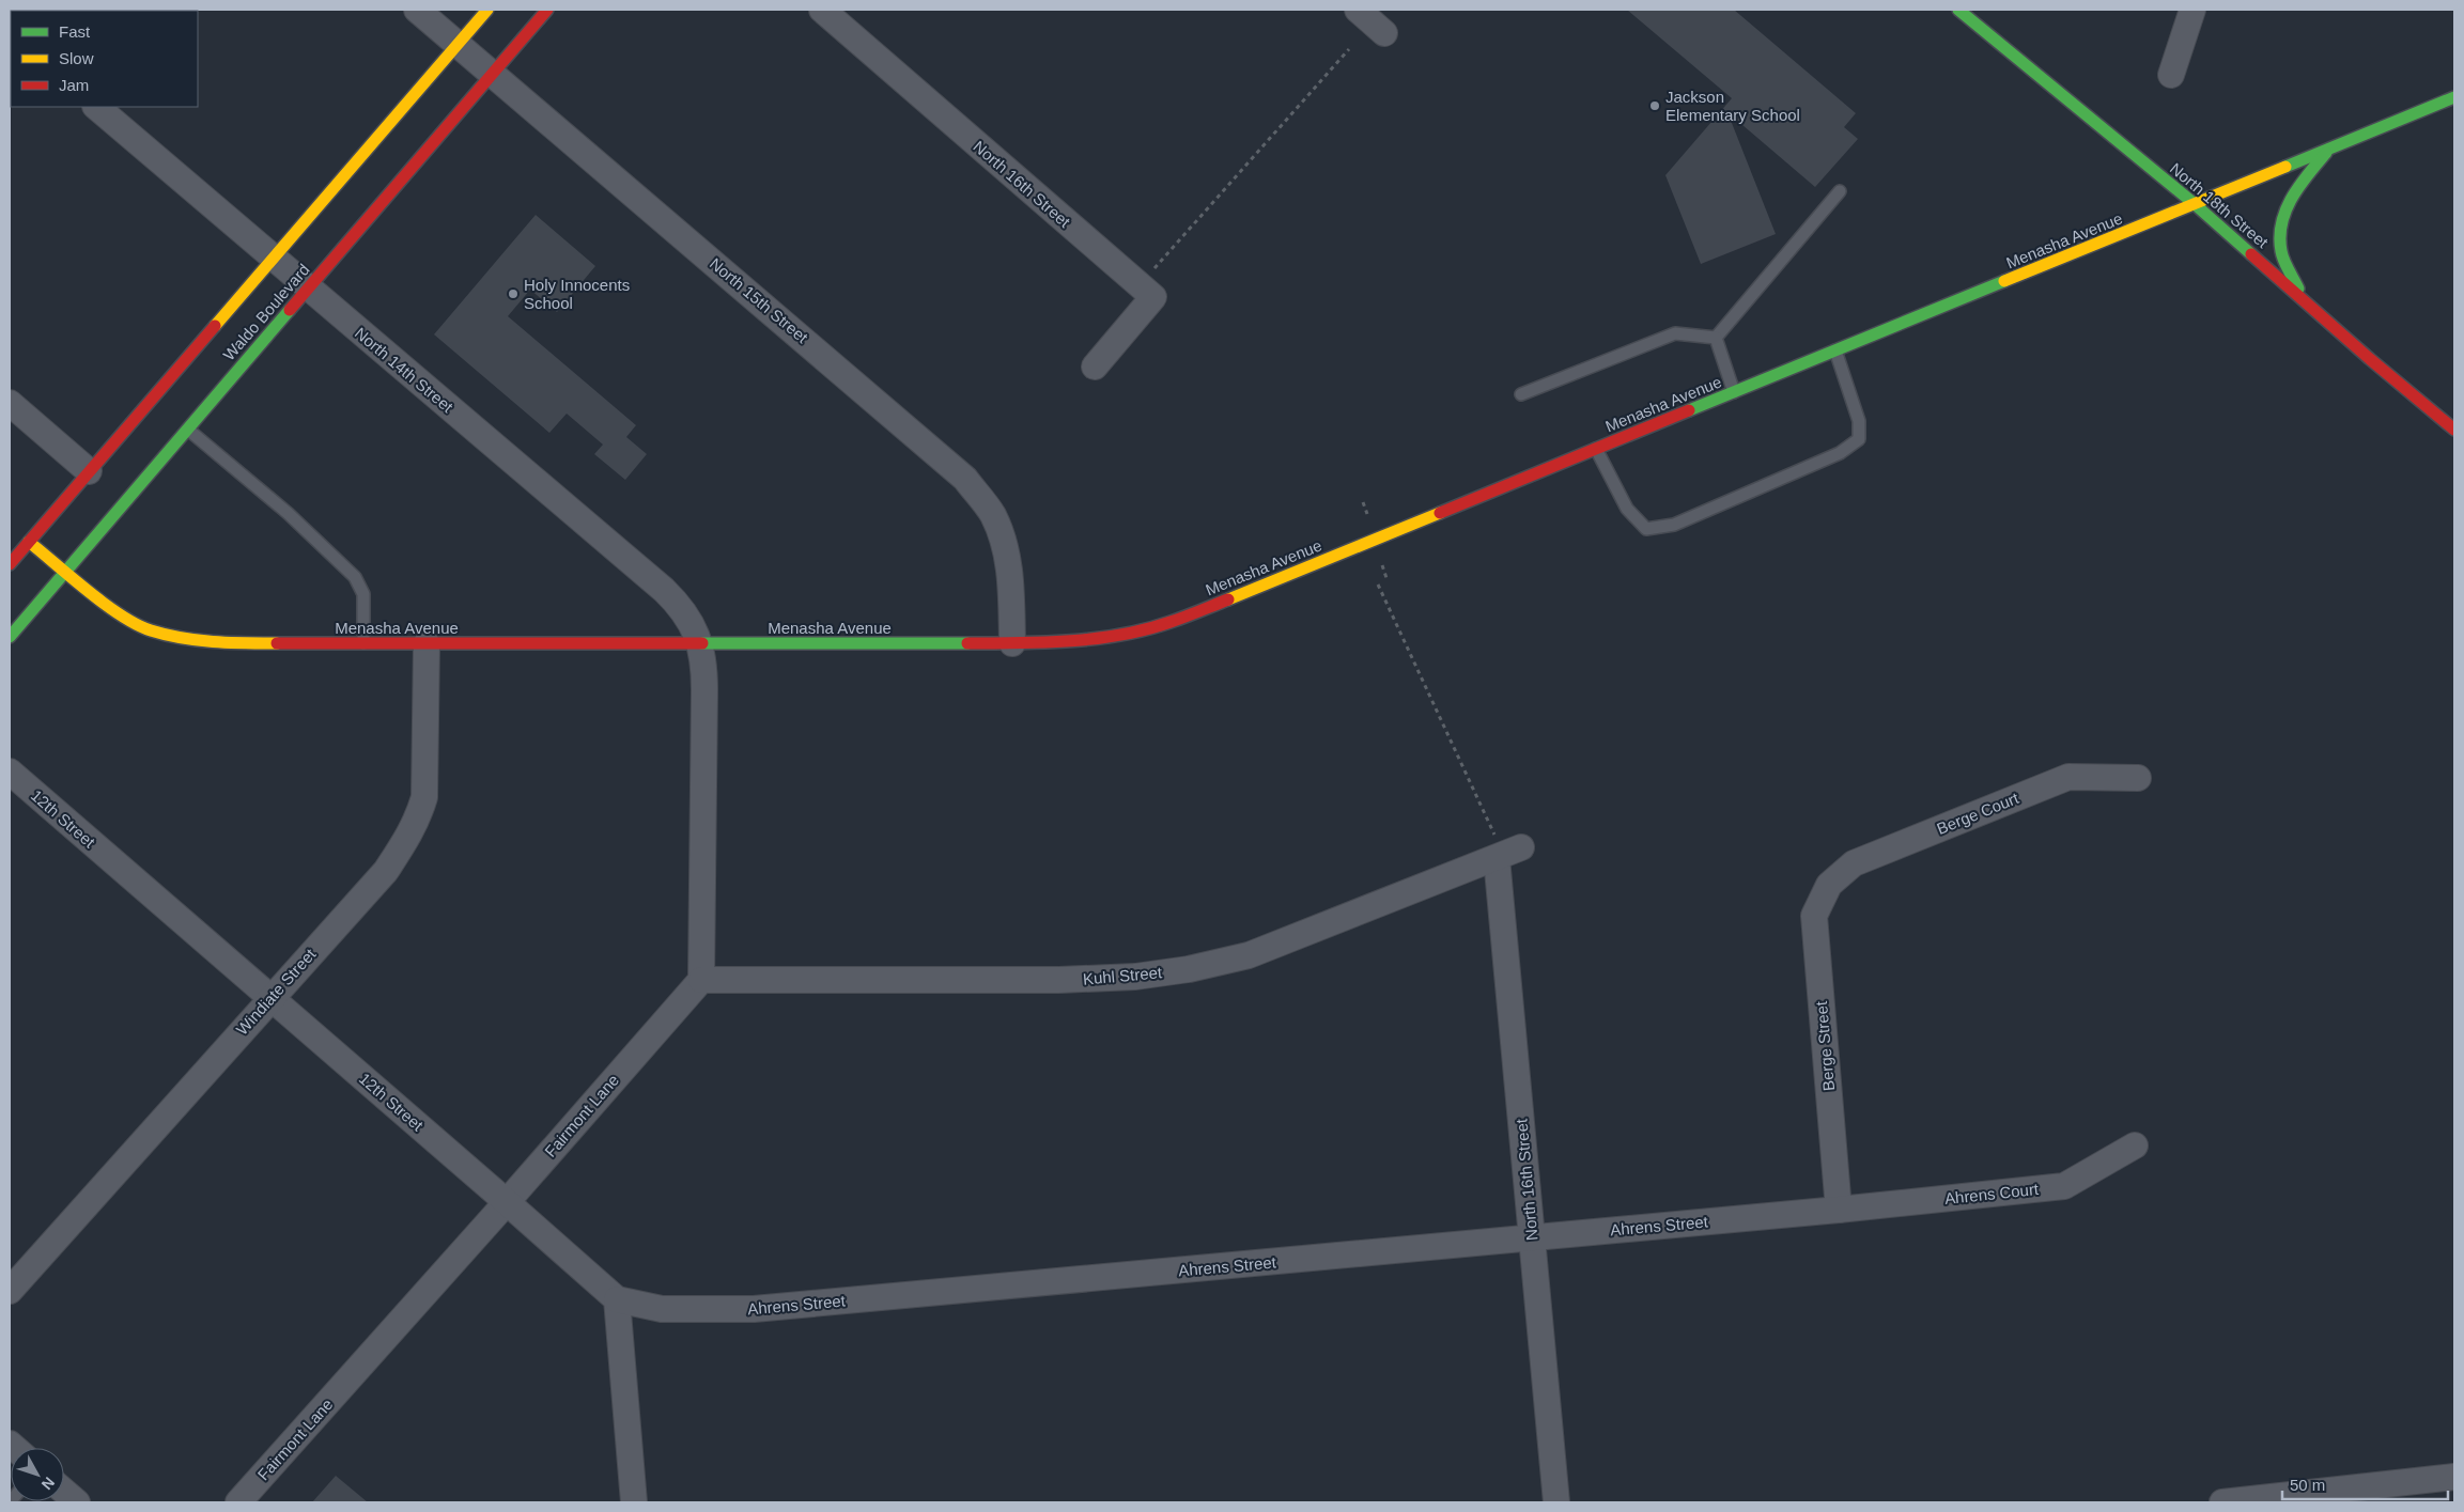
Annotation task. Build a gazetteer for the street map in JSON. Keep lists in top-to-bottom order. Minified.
{"streets":{"street":["North 16th Street","North 18th Street","Menasha Avenue","North 15th Street","Waldo Boulevard","North 14th Street","Berge Court","12th Street","Kuhl Street","Windiate Street","Berge Street","Fairmont Lane","Ahrens Court","Ahrens Street"]},"crossings":[["North 16th Street","Kuhl Street"],["North 16th Street","Ahrens Street"],["North 18th Street","Menasha Avenue"],["Menasha Avenue","North 15th Street"],["Menasha Avenue","Waldo Boulevard"],["Menasha Avenue","North 14th Street"],["Menasha Avenue","Windiate Street"],["North 15th Street","Waldo Boulevard"],["Waldo Boulevard","North 14th Street"],["Berge Court","Berge Street"],["12th Street","Windiate Street"],["12th Street","Fairmont Lane"],["12th Street","Ahrens Street"],["Kuhl Street","Fairmont Lane"],["Berge Street","Ahrens Court"],["Berge Street","Ahrens Street"],["Ahrens Court","Ahrens Street"]],"places":["Jackson Elementary School","Holy Innocents School"],"legend":["Fast","Slow","Jam"],"scale_bar":"50 m","north":"bottom right"}
